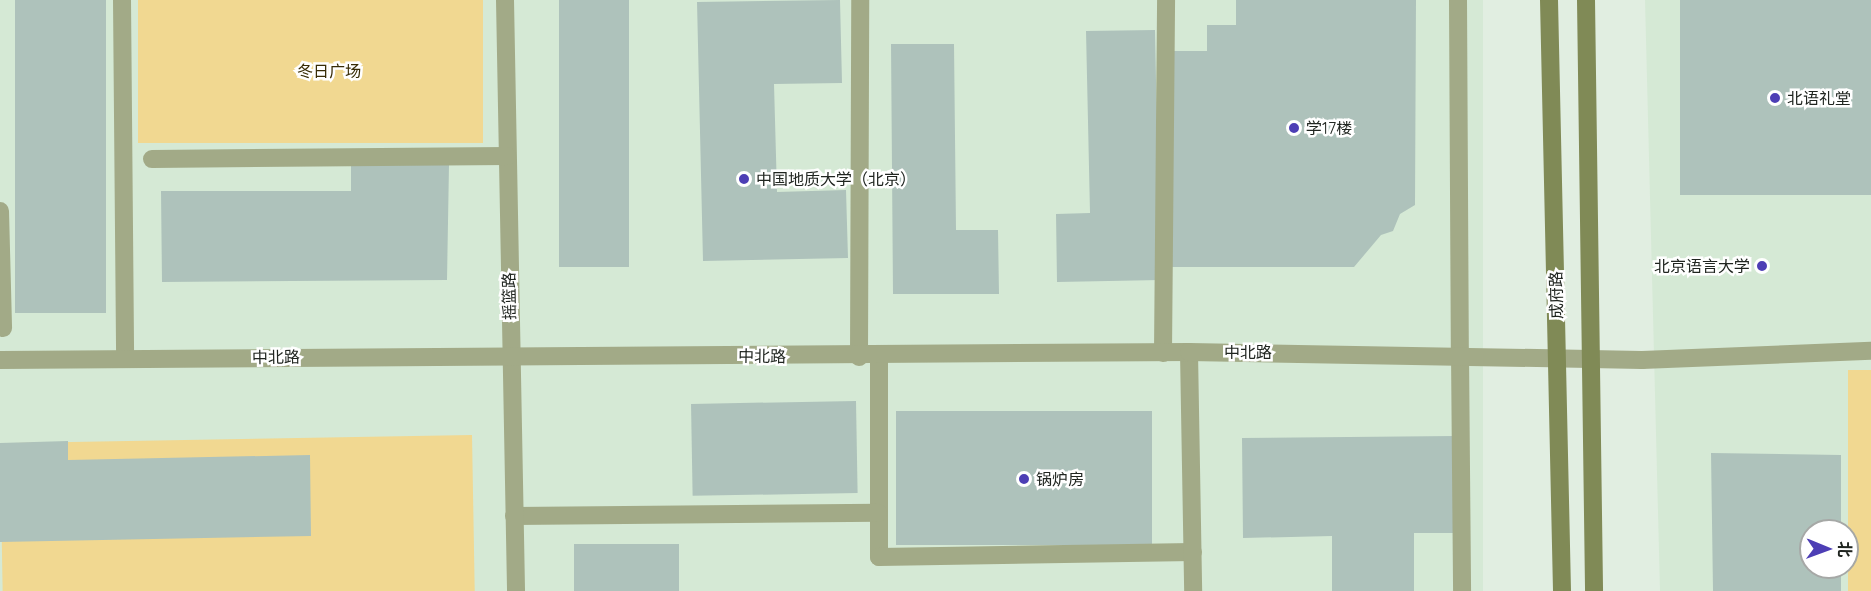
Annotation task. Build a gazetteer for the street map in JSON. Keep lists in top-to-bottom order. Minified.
{"streets":{"main road":["成府路"],"street":["摇篮路","中北路"]},"crossings":[["成府路","中北路"],["摇篮路","中北路"]],"parks":["冬日广场"],"places":["北语礼堂","学17楼","中国地质大学（北京）","北京语言大学","锅炉房"],"north":"right"}
